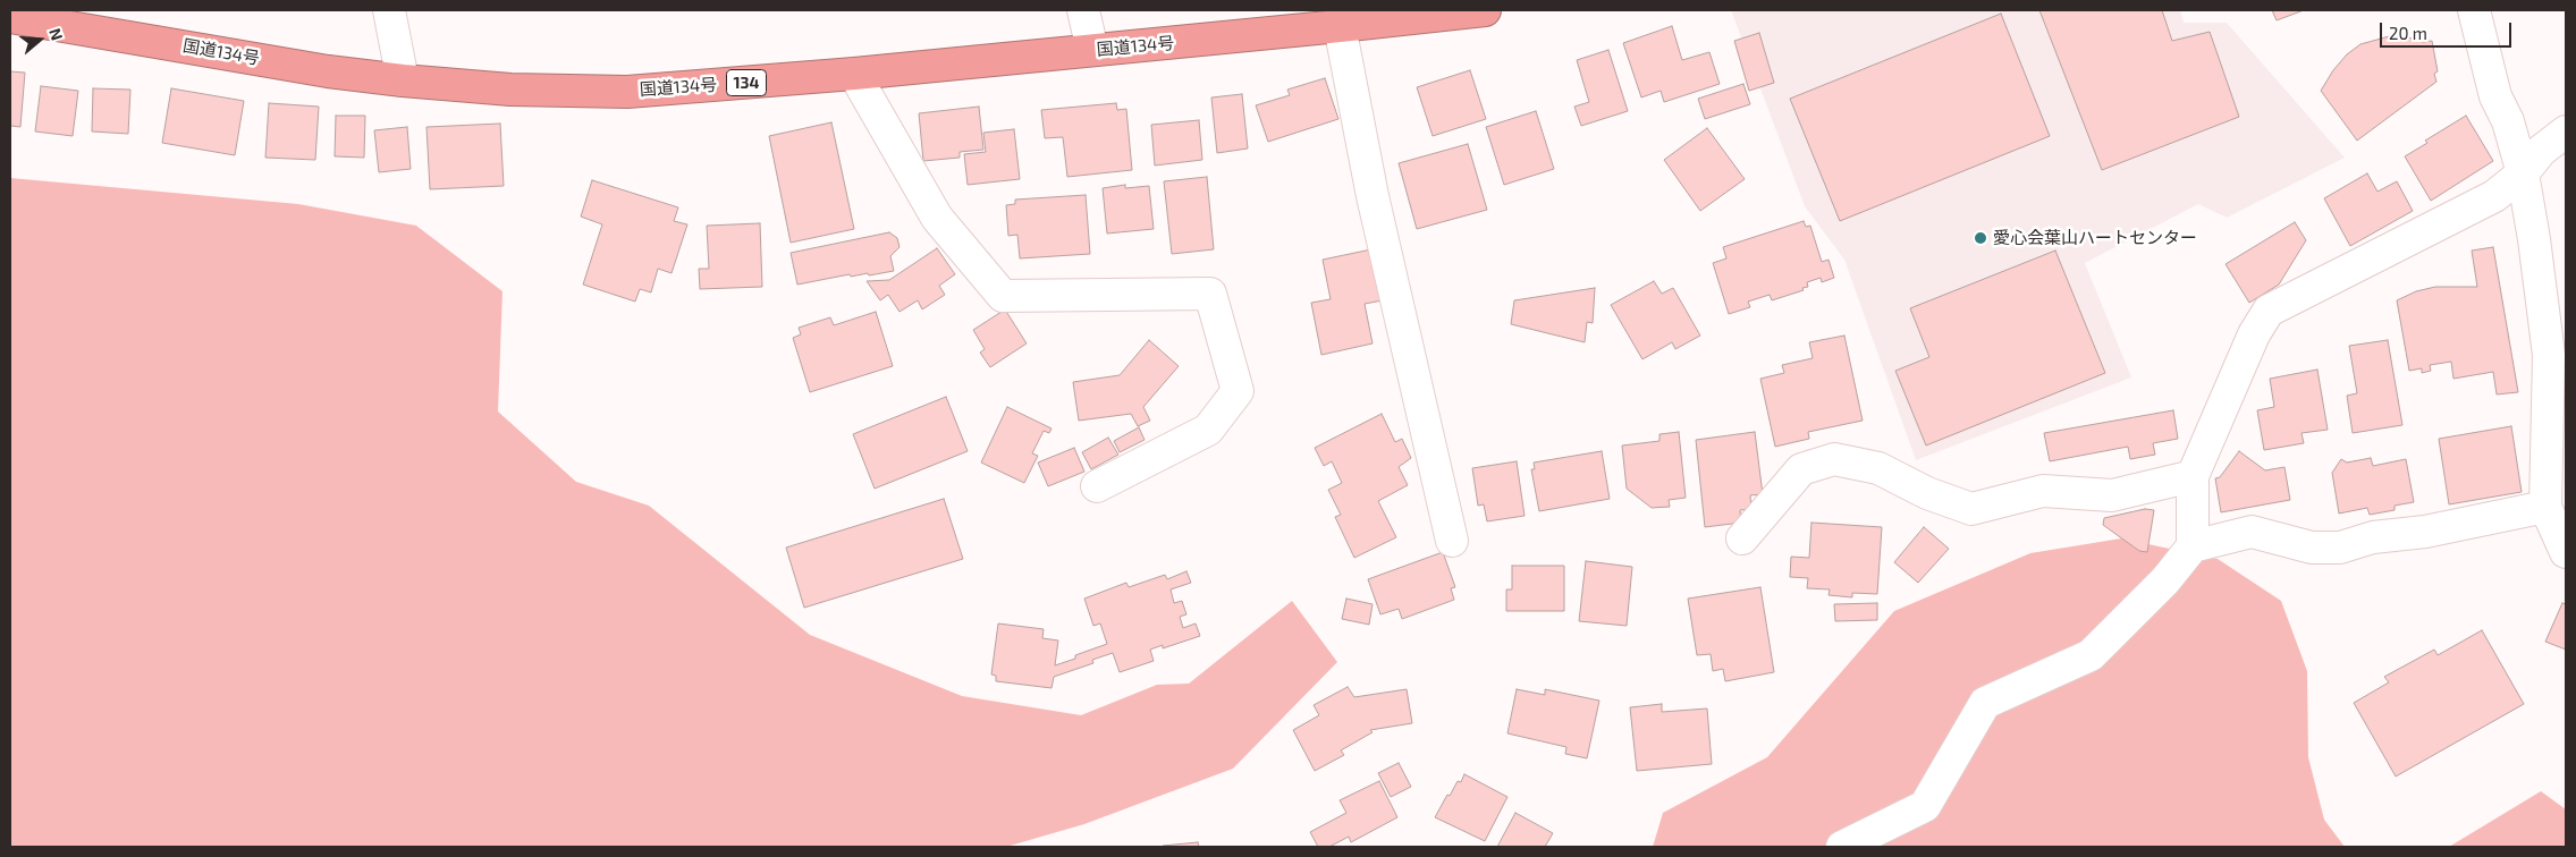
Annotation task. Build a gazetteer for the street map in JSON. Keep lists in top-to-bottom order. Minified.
{"streets":{"highway":["国道134号","134"]},"places":["愛心会葉山ハートセンター"],"scale_bar":"20 m","north":"right"}
